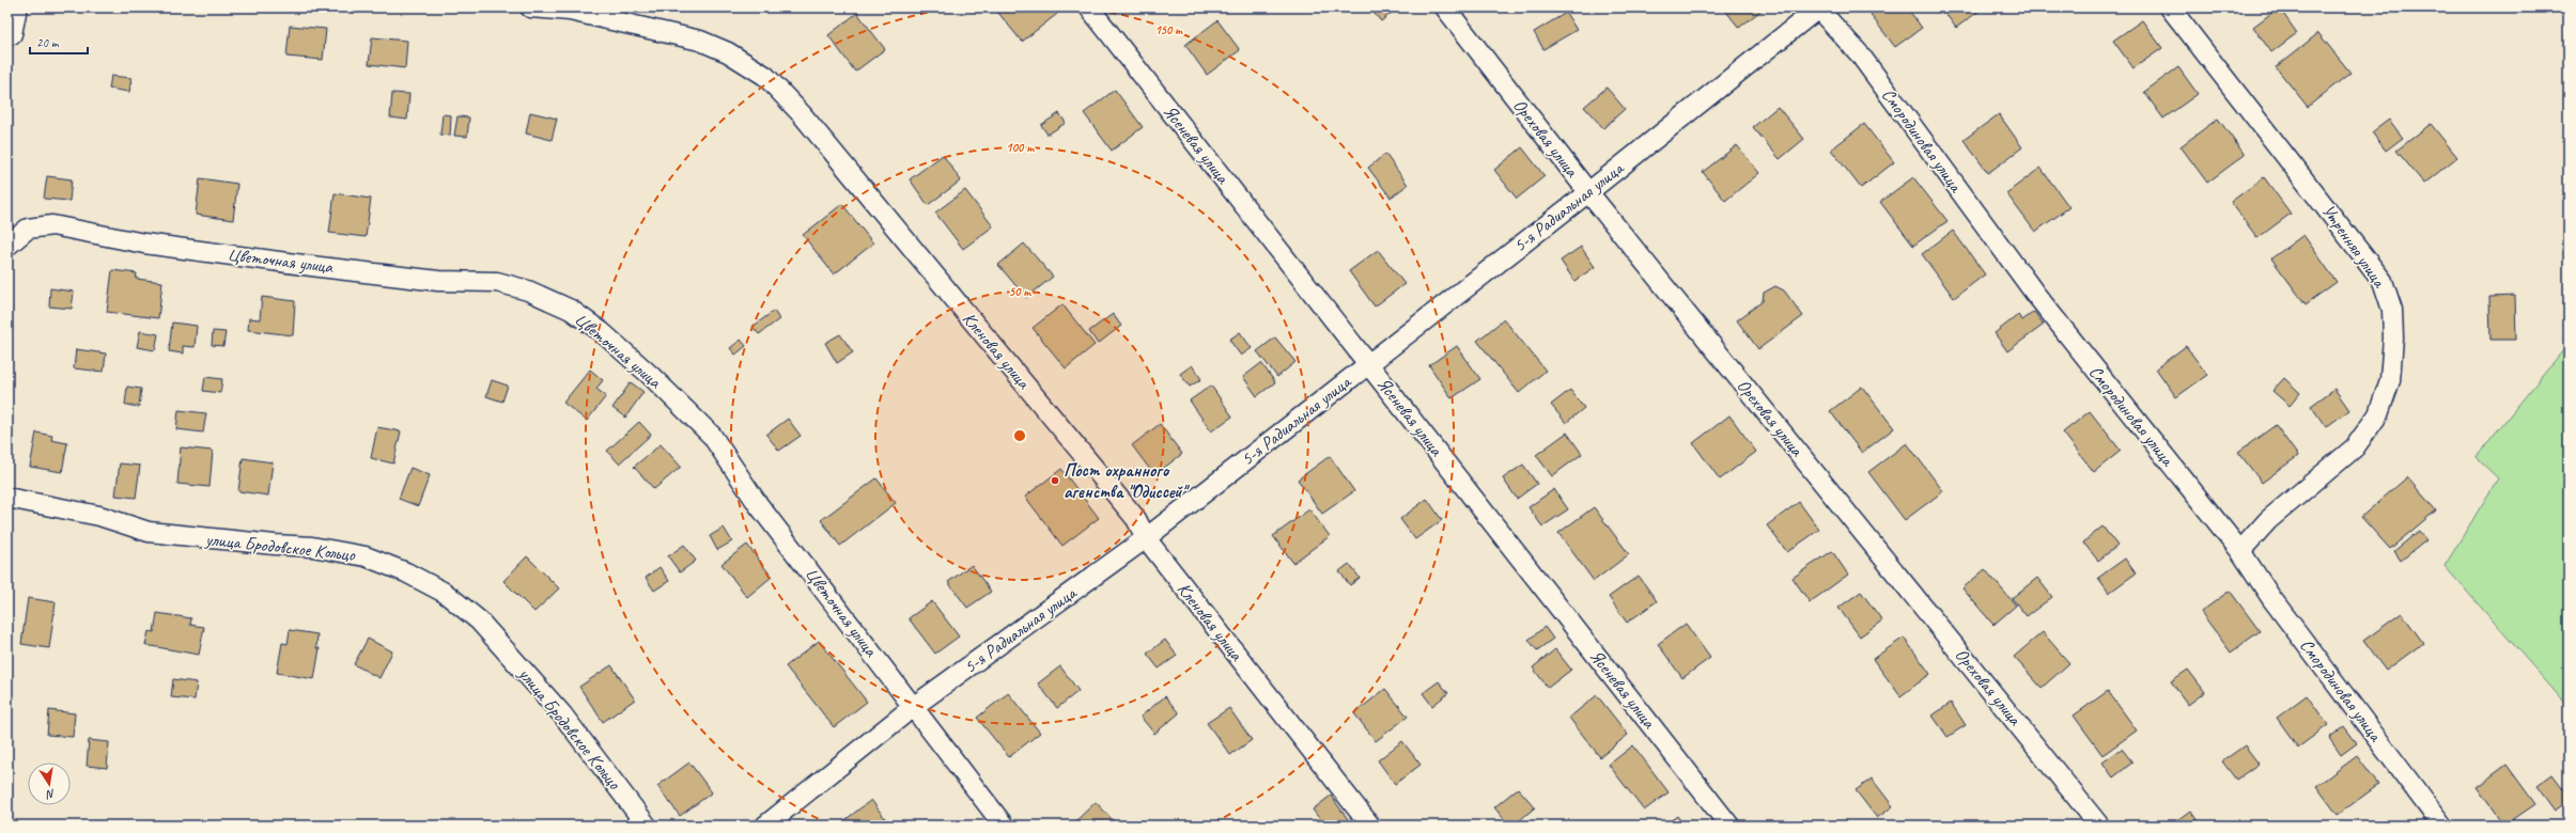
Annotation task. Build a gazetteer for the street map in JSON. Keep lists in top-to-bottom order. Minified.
{"streets":{"street":["Ореховая улица","Смородиновая улица","Ясеневая улица","5-я Радиальная улица","Утренняя улица","Цветочная улица","Кленовая улица","улица Бродовское Кольцо"]},"crossings":[["Ореховая улица","5-я Радиальная улица"],["Смородиновая улица","5-я Радиальная улица"],["Смородиновая улица","Утренняя улица"],["Ясеневая улица","5-я Радиальная улица"],["5-я Радиальная улица","Цветочная улица"],["5-я Радиальная улица","Кленовая улица"]],"places":["Пост охранного агенства \"Одисcей\""],"scale_bar":"20 m","north":"bottom","rings":["150 m","100 m","50 m"]}
